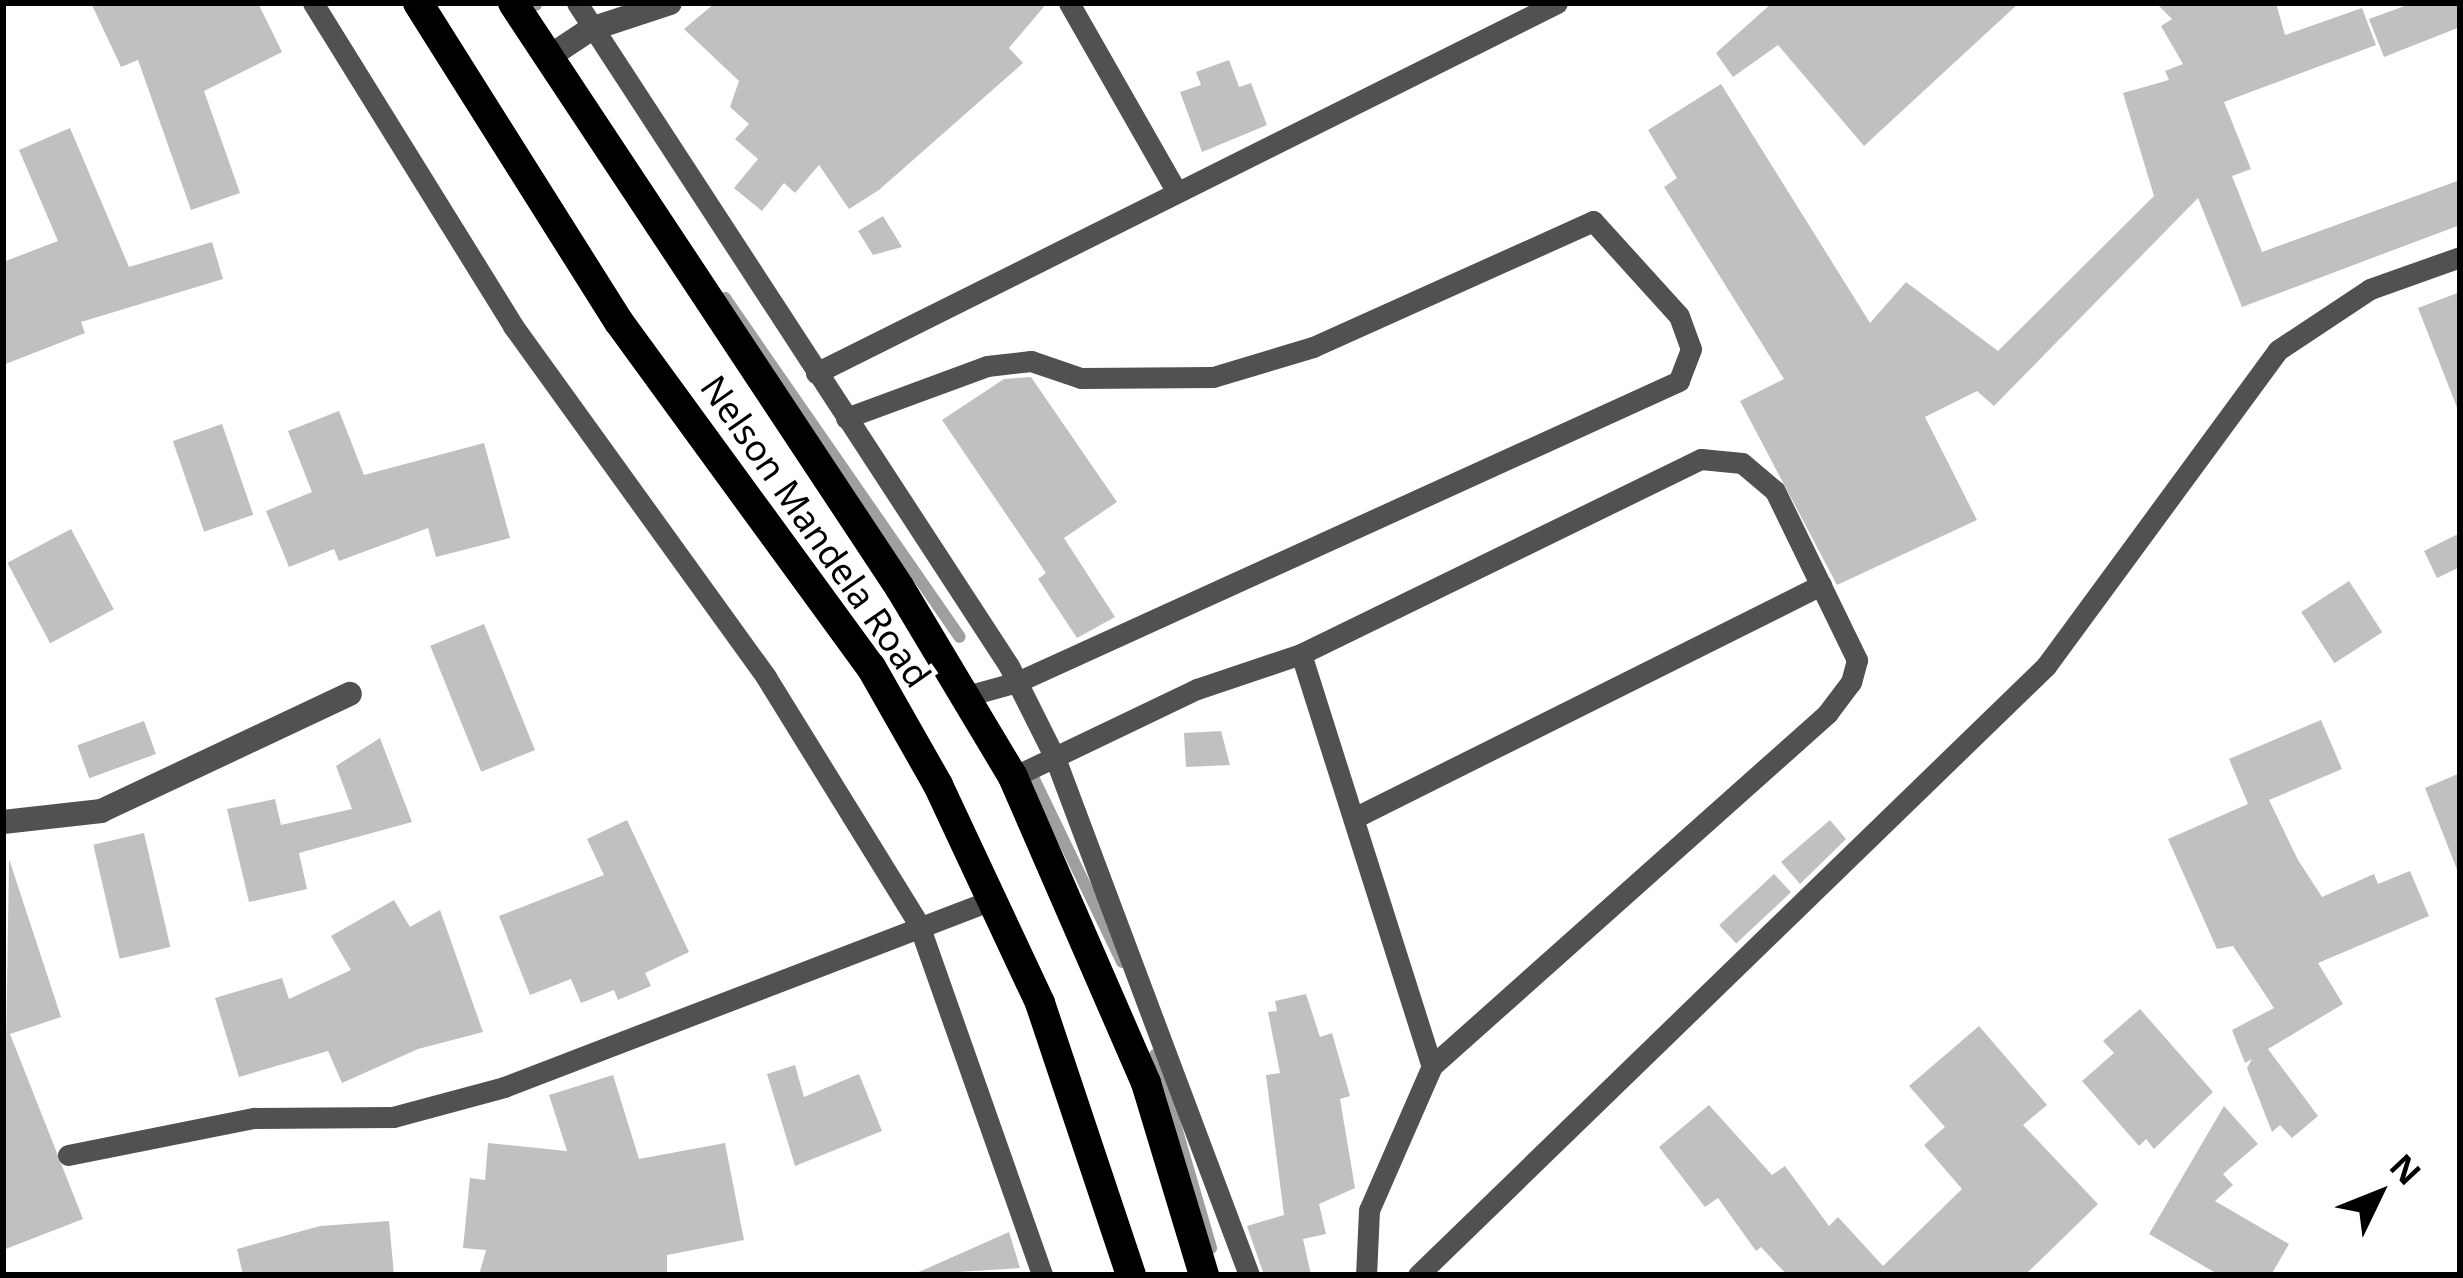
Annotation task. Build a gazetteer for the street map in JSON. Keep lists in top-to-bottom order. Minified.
{"streets":{"main road":["Nelson Mandela Road"]},"north":"top right"}
